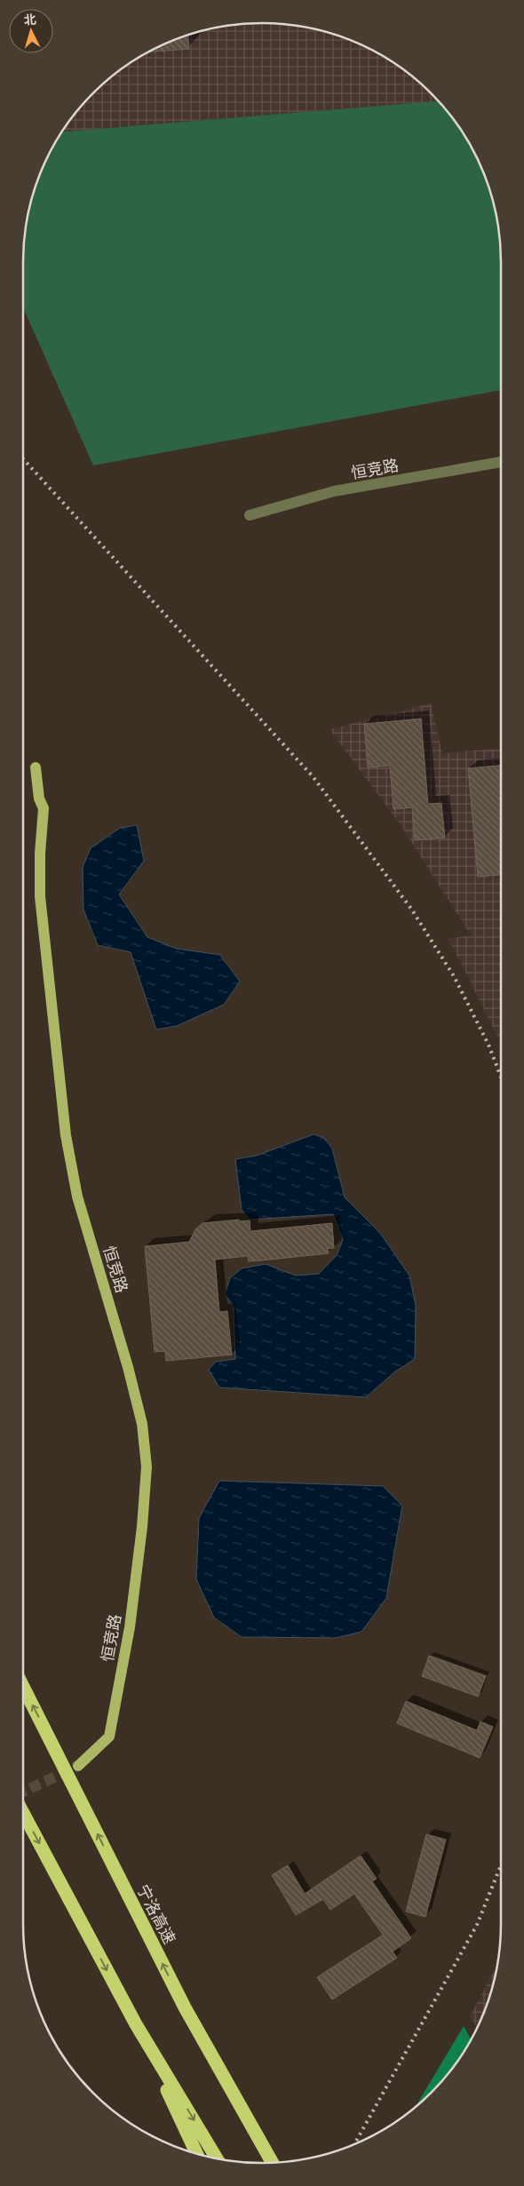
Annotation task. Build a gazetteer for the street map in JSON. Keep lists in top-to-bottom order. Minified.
{"streets":{"highway":["宁洛高速"],"main road":["恒竞路"]},"north":"top"}
